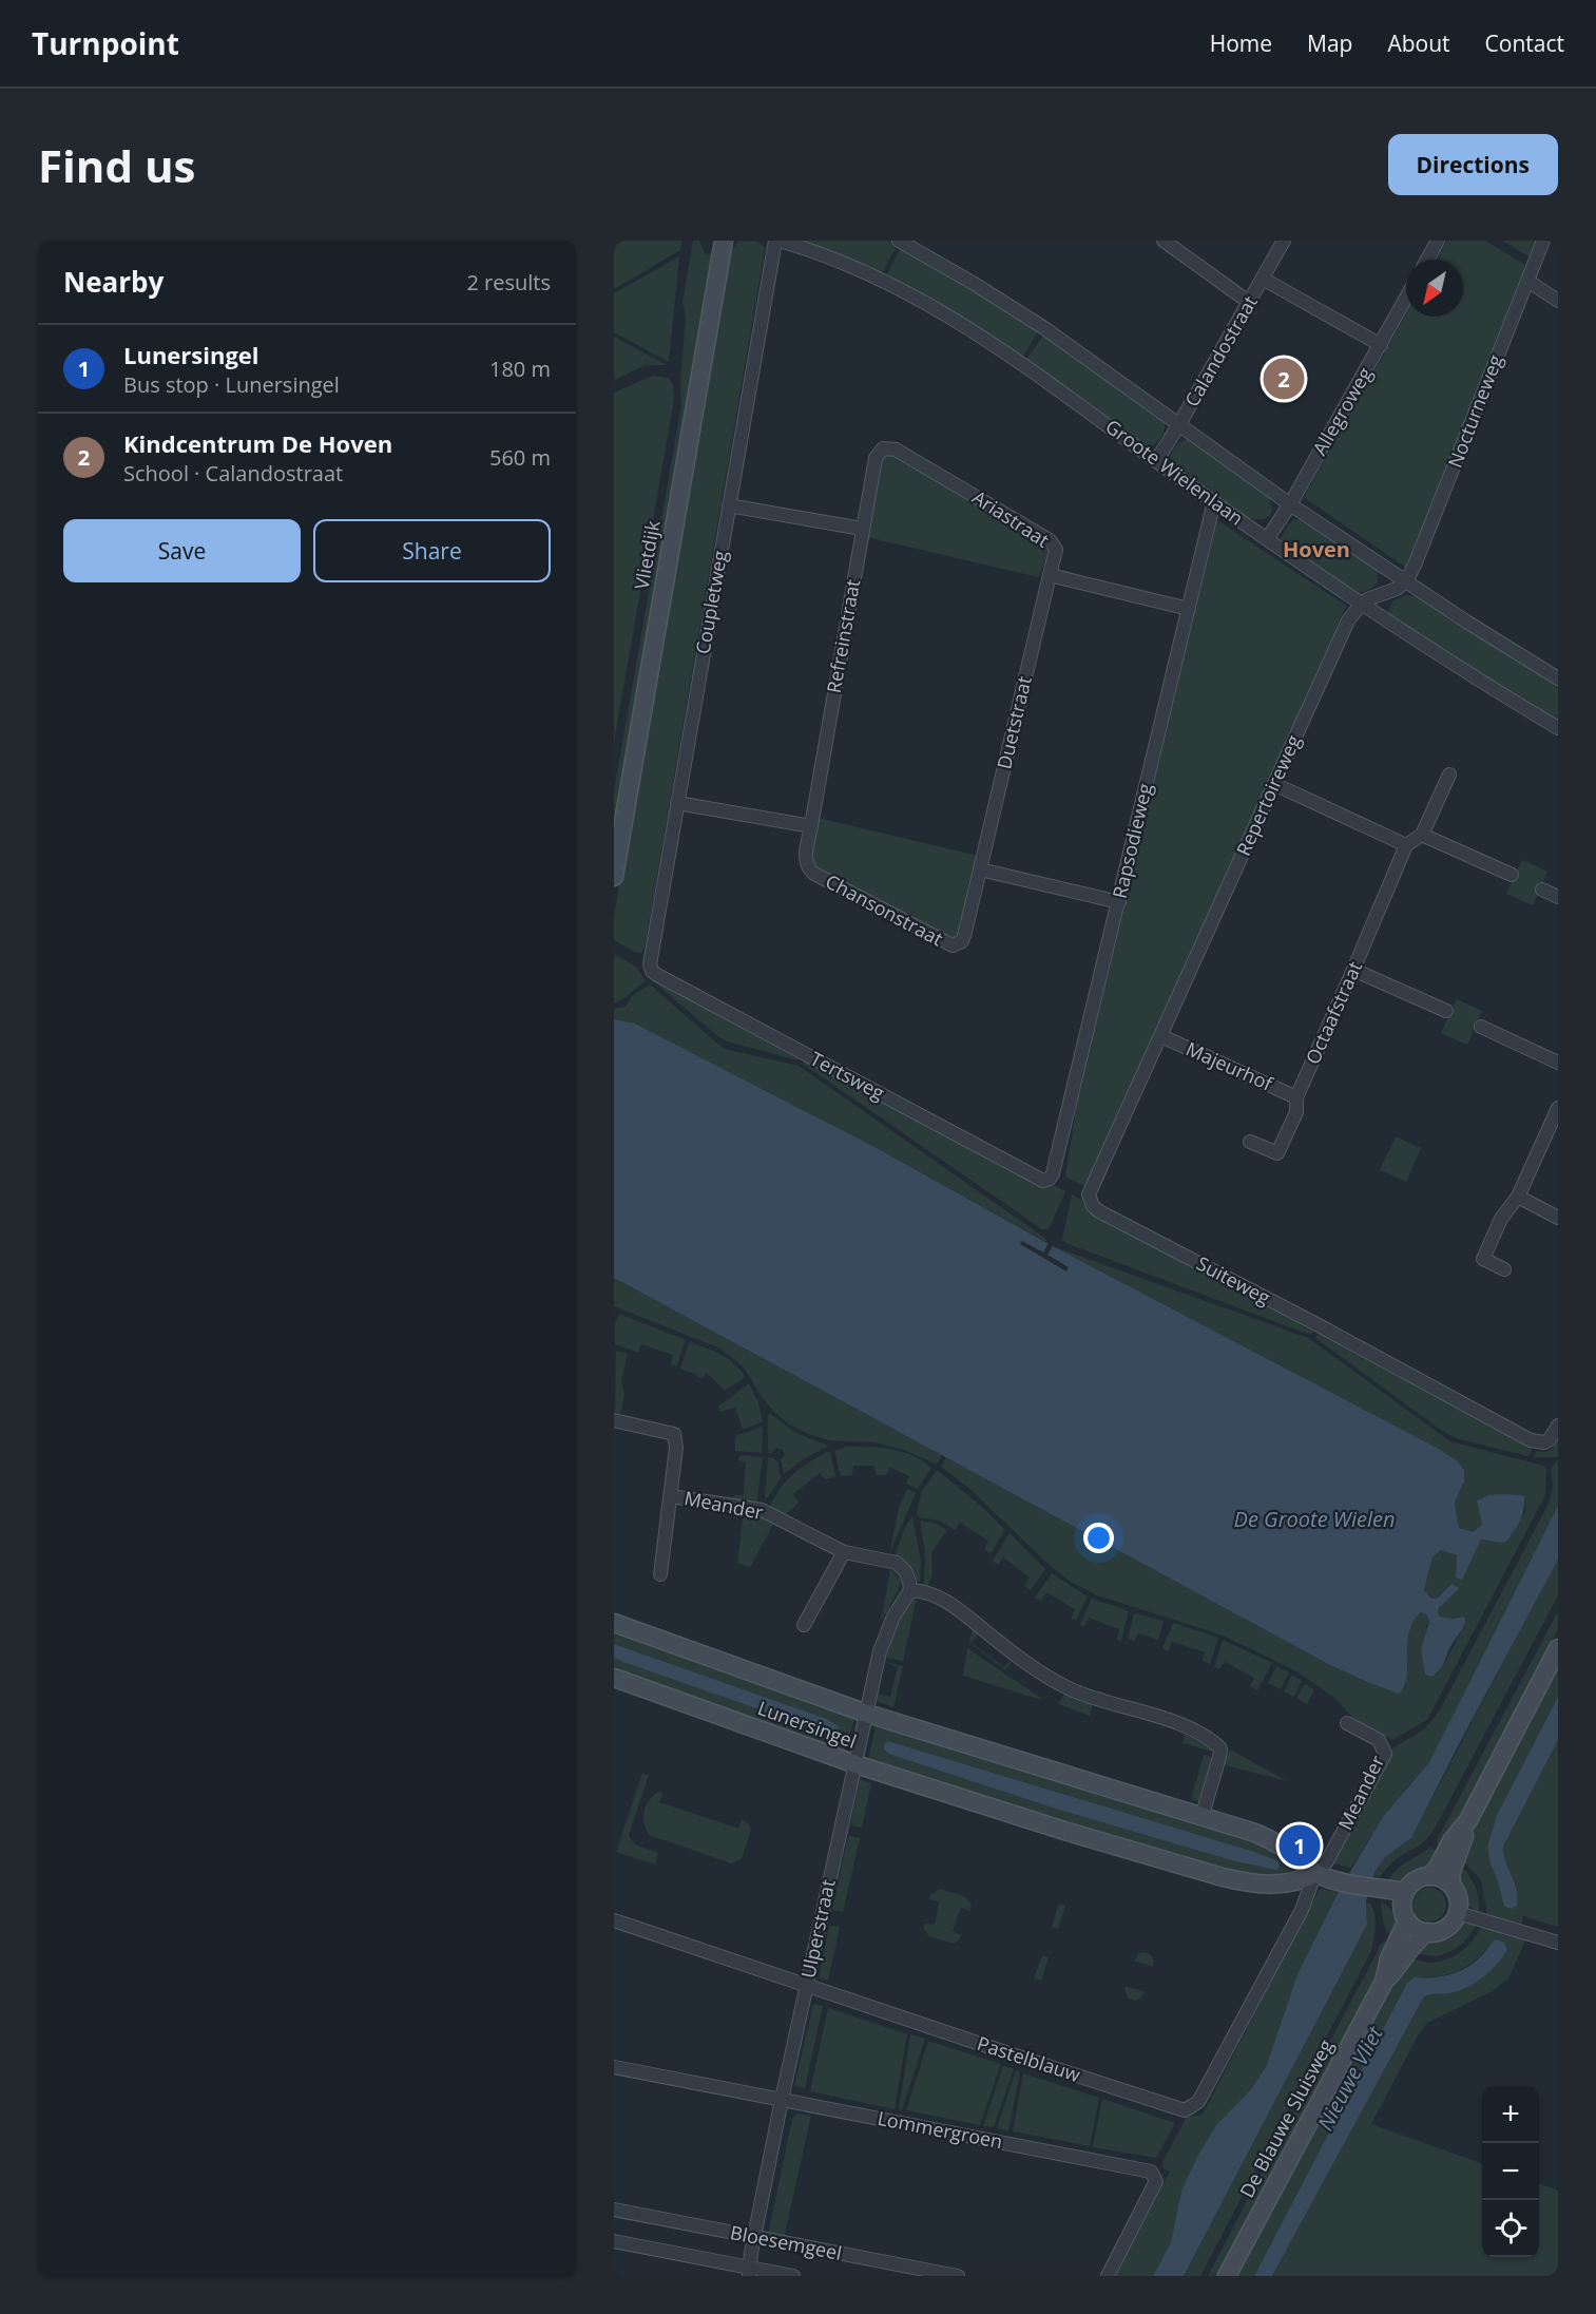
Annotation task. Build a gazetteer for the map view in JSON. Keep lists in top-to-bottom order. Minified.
{"streets":{"street":["Calandostraat","Allegroweg","Nocturneweg","Groote Wielenlaan","Ariastraat","Vlietdijk","Coupletweg","Refreinstraat","Duetstraat","Repertoireweg","Rapsodieweg","Chansonstraat","Octaafstraat","Majeurhof","Tertsweg","Suiteweg","Meander","Lunersingel","Ulperstraat","Pastelblauw","De Blauwe Sluisweg","Lommergroen","Bloesemgeel"]},"crossings":[["Calandostraat","Groote Wielenlaan"],["Allegroweg","Groote Wielenlaan"],["Groote Wielenlaan","Repertoireweg"],["Groote Wielenlaan","Rapsodieweg"],["Ariastraat","Refreinstraat"],["Ariastraat","Duetstraat"],["Ariastraat","Rapsodieweg"],["Coupletweg","Tertsweg"],["Refreinstraat","Chansonstraat"],["Duetstraat","Chansonstraat"],["Repertoireweg","Majeurhof"],["Repertoireweg","Suiteweg"],["Rapsodieweg","Tertsweg"],["Octaafstraat","Majeurhof"],["Majeurhof","Suiteweg"],["Meander","Lunersingel"],["Meander","Ulperstraat"],["Meander","Pastelblauw"],["Lunersingel","Ulperstraat"],["Lunersingel","Pastelblauw"],["Lunersingel","De Blauwe Sluisweg"],["Ulperstraat","Pastelblauw"],["Ulperstraat","Lommergroen"],["Ulperstraat","Bloesemgeel"]],"districts":["Hoven"],"water":["De Groote Wielen","Nieuwe Vliet"],"north":"bottom left","page":{"header":"Turnpoint","nav":["Home","Map","About","Contact"],"buttons":["Directions",["Save","Share"]],"title":"Find us","heading":["Nearby","2 results"],"list":[{"mark":"1","name":"Lunersingel","note":"Bus stop · Lunersingel","value":"180 m"},{"mark":"2","name":"Kindcentrum De Hoven","note":"School · Calandostraat","value":"560 m"}],"pins":["2","1"],"map_buttons":["+","−"]}}
